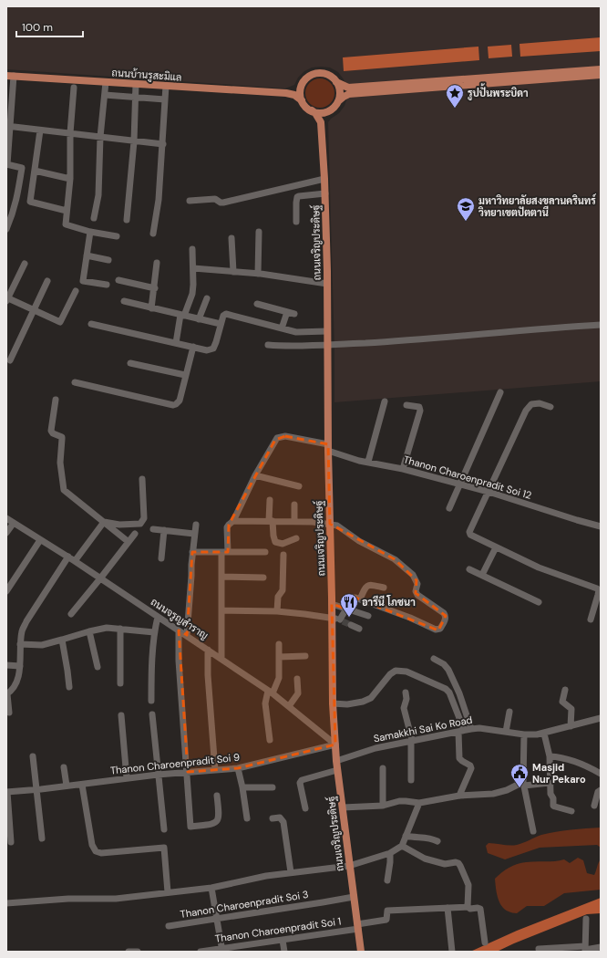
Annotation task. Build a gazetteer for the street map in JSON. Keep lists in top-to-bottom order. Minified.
{"streets":{"main road":["ถนนบ้านรูสะมิแล","ถนนเจริญประดิษฐ์"],"street":["Thanon Charoenpradit Soi 12","ถนนจรูญสำราญ","Samakkhi Sai Ko Road","Thanon Charoenpradit Soi 9","Thanon Charoenpradit Soi 3","Thanon Charoenpradit Soi 1"]},"crossings":[["ถนนเจริญประดิษฐ์","Thanon Charoenpradit Soi 12"],["ถนนเจริญประดิษฐ์","ถนนจรูญสำราญ"],["ถนนเจริญประดิษฐ์","Samakkhi Sai Ko Road"],["ถนนเจริญประดิษฐ์","Thanon Charoenpradit Soi 9"],["ถนนเจริญประดิษฐ์","Thanon Charoenpradit Soi 3"],["ถนนเจริญประดิษฐ์","Thanon Charoenpradit Soi 1"],["Thanon Charoenpradit Soi 12","ถนนจรูญสำราญ"],["ถนนจรูญสำราญ","Thanon Charoenpradit Soi 9"]],"places":{"place":["รูปปั้นพระบิดา"],"school or university":["มหาวิทยาลัยสงขลานครินทร์ วิทยาเขตปัตตานี"],"restaurant":["อารีนี โภชนา"],"public building":["Masjid Nur Pekaro"]},"scale_bar":"100 m"}
